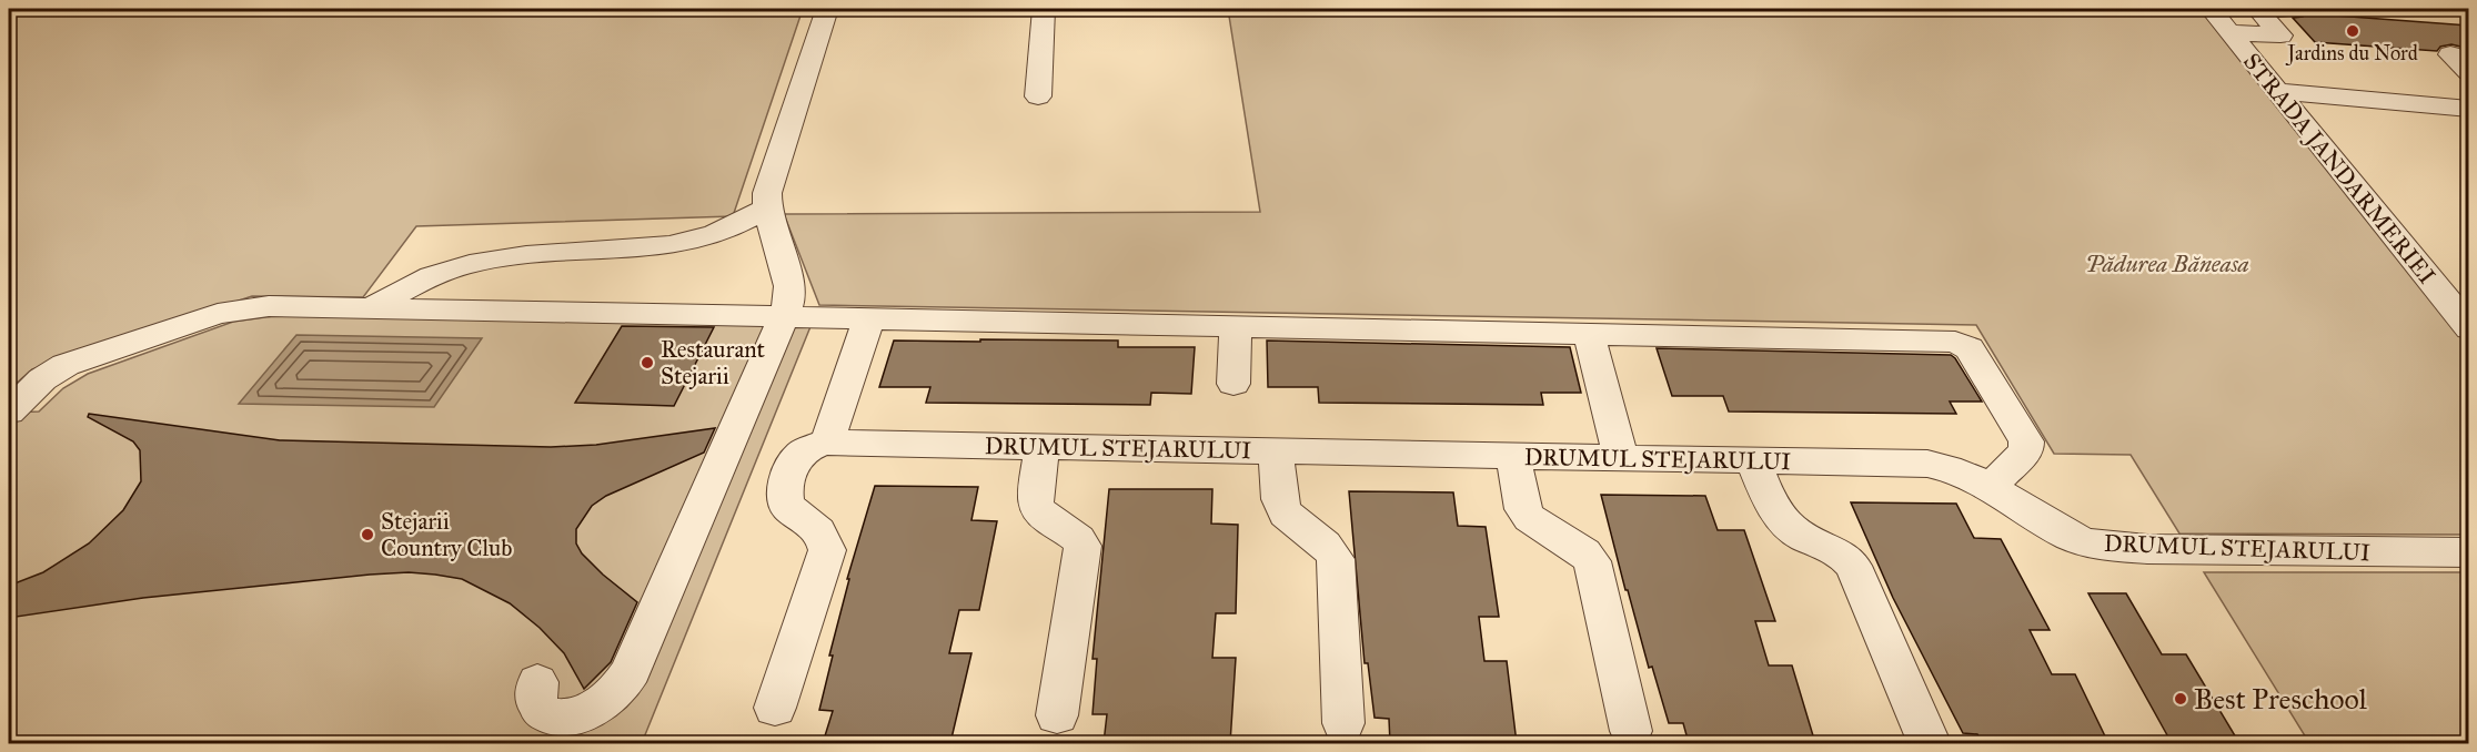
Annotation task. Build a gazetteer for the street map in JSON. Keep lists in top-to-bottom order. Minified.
{"streets":{"street":["STRADA JANDARMERIEI","DRUMUL STEJARULUI"]},"parks":["Pădurea Băneasa"],"places":["Jardins du Nord","Restaurant Stejarii","Stejarii Country Club","Best Preschool"]}
